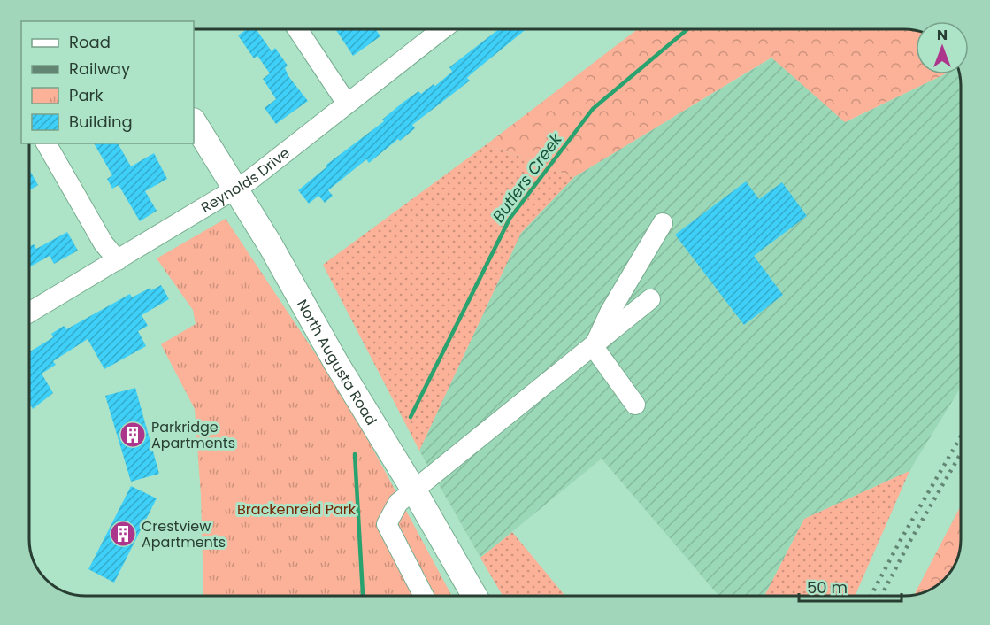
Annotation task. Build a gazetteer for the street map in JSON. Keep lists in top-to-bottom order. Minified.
{"streets":{"main road":["North Augusta Road"],"street":["Reynolds Drive"]},"crossings":[["Reynolds Drive","North Augusta Road"]],"water":["Butlers Creek"],"parks":["Brackenreid Park"],"places":{"building":["Parkridge Apartments","Crestview Apartments"]},"legend":["Road","Railway","Park","Building"],"scale_bar":"50 m","north":"top"}
